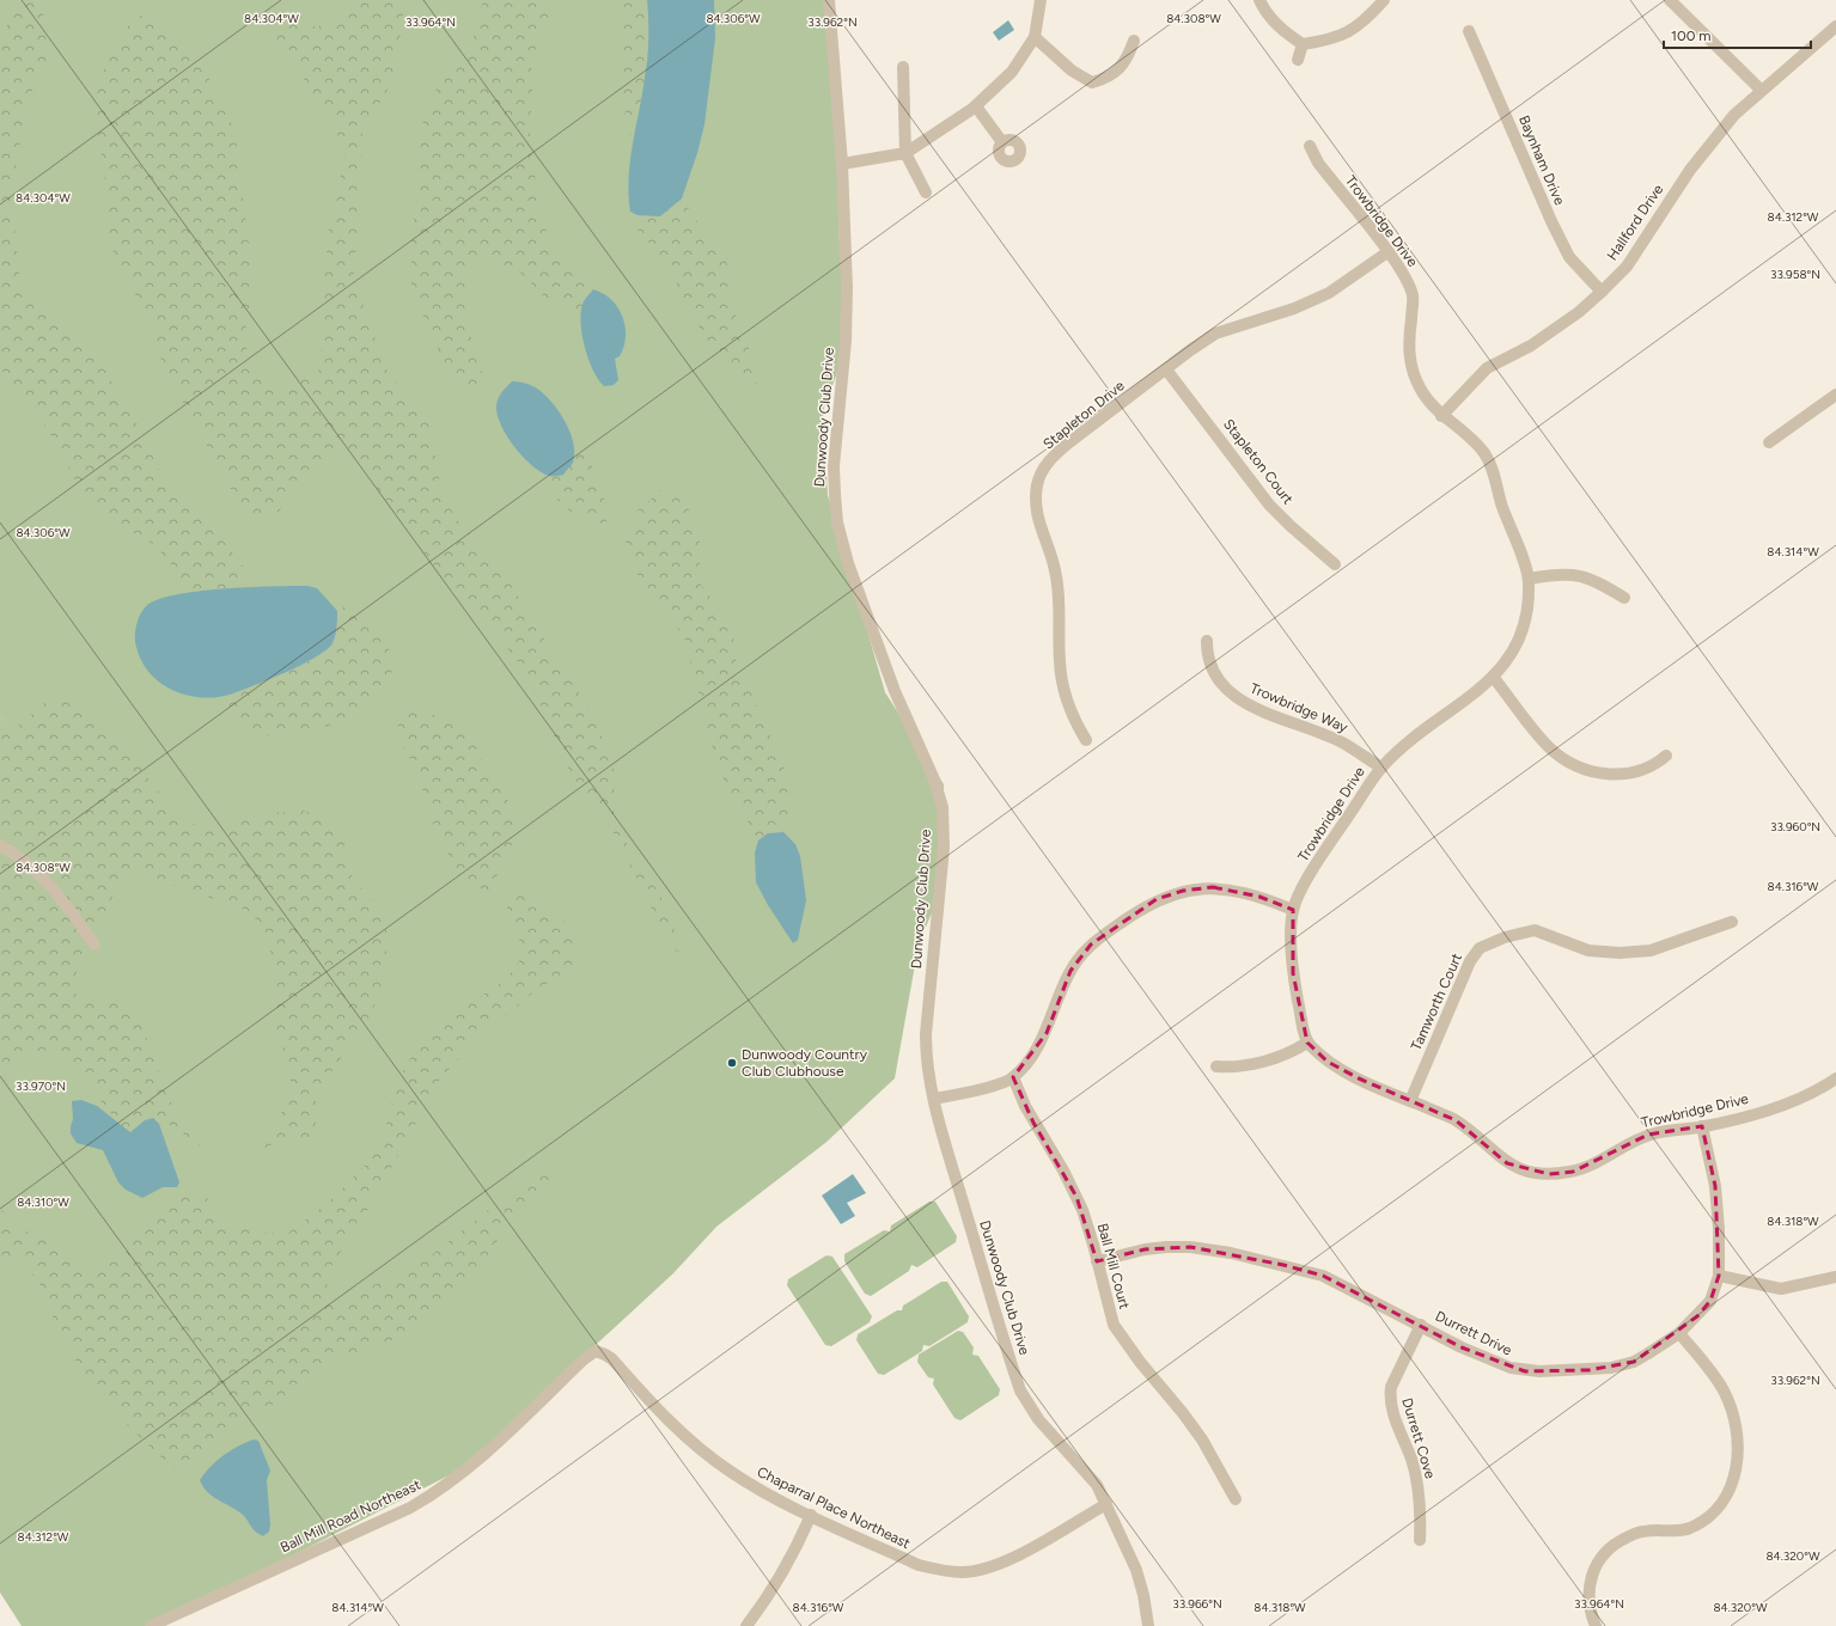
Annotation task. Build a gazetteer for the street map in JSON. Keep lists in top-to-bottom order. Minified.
{"streets":{"street":["Baynham Drive","Trowbridge Drive","Hallford Drive","Stapleton Drive","Dunwoody Club Drive","Stapleton Court","Trowbridge Way","Tamworth Court","Ball Mill Court","Durrett Drive","Durrett Cove","Chaparral Place Northeast","Ball Mill Road Northeast"]},"crossings":[["Baynham Drive","Hallford Drive"],["Trowbridge Drive","Hallford Drive"],["Trowbridge Drive","Stapleton Drive"],["Trowbridge Drive","Trowbridge Way"],["Trowbridge Drive","Tamworth Court"],["Trowbridge Drive","Durrett Drive"],["Stapleton Drive","Stapleton Court"],["Dunwoody Club Drive","Chaparral Place Northeast"],["Ball Mill Court","Durrett Drive"],["Durrett Drive","Durrett Cove"],["Chaparral Place Northeast","Ball Mill Road Northeast"]],"places":["Dunwoody Country Club Clubhouse"],"scale_bar":"100 m","coordinates":["84.304°W","84.306°W","84.308°W","33.964°N","33.962°N","84.312°W","33.958°N","84.314°W","33.960°N","84.316°W","33.970°N","84.310°W","84.318°W","84.320°W","33.966°N"]}
